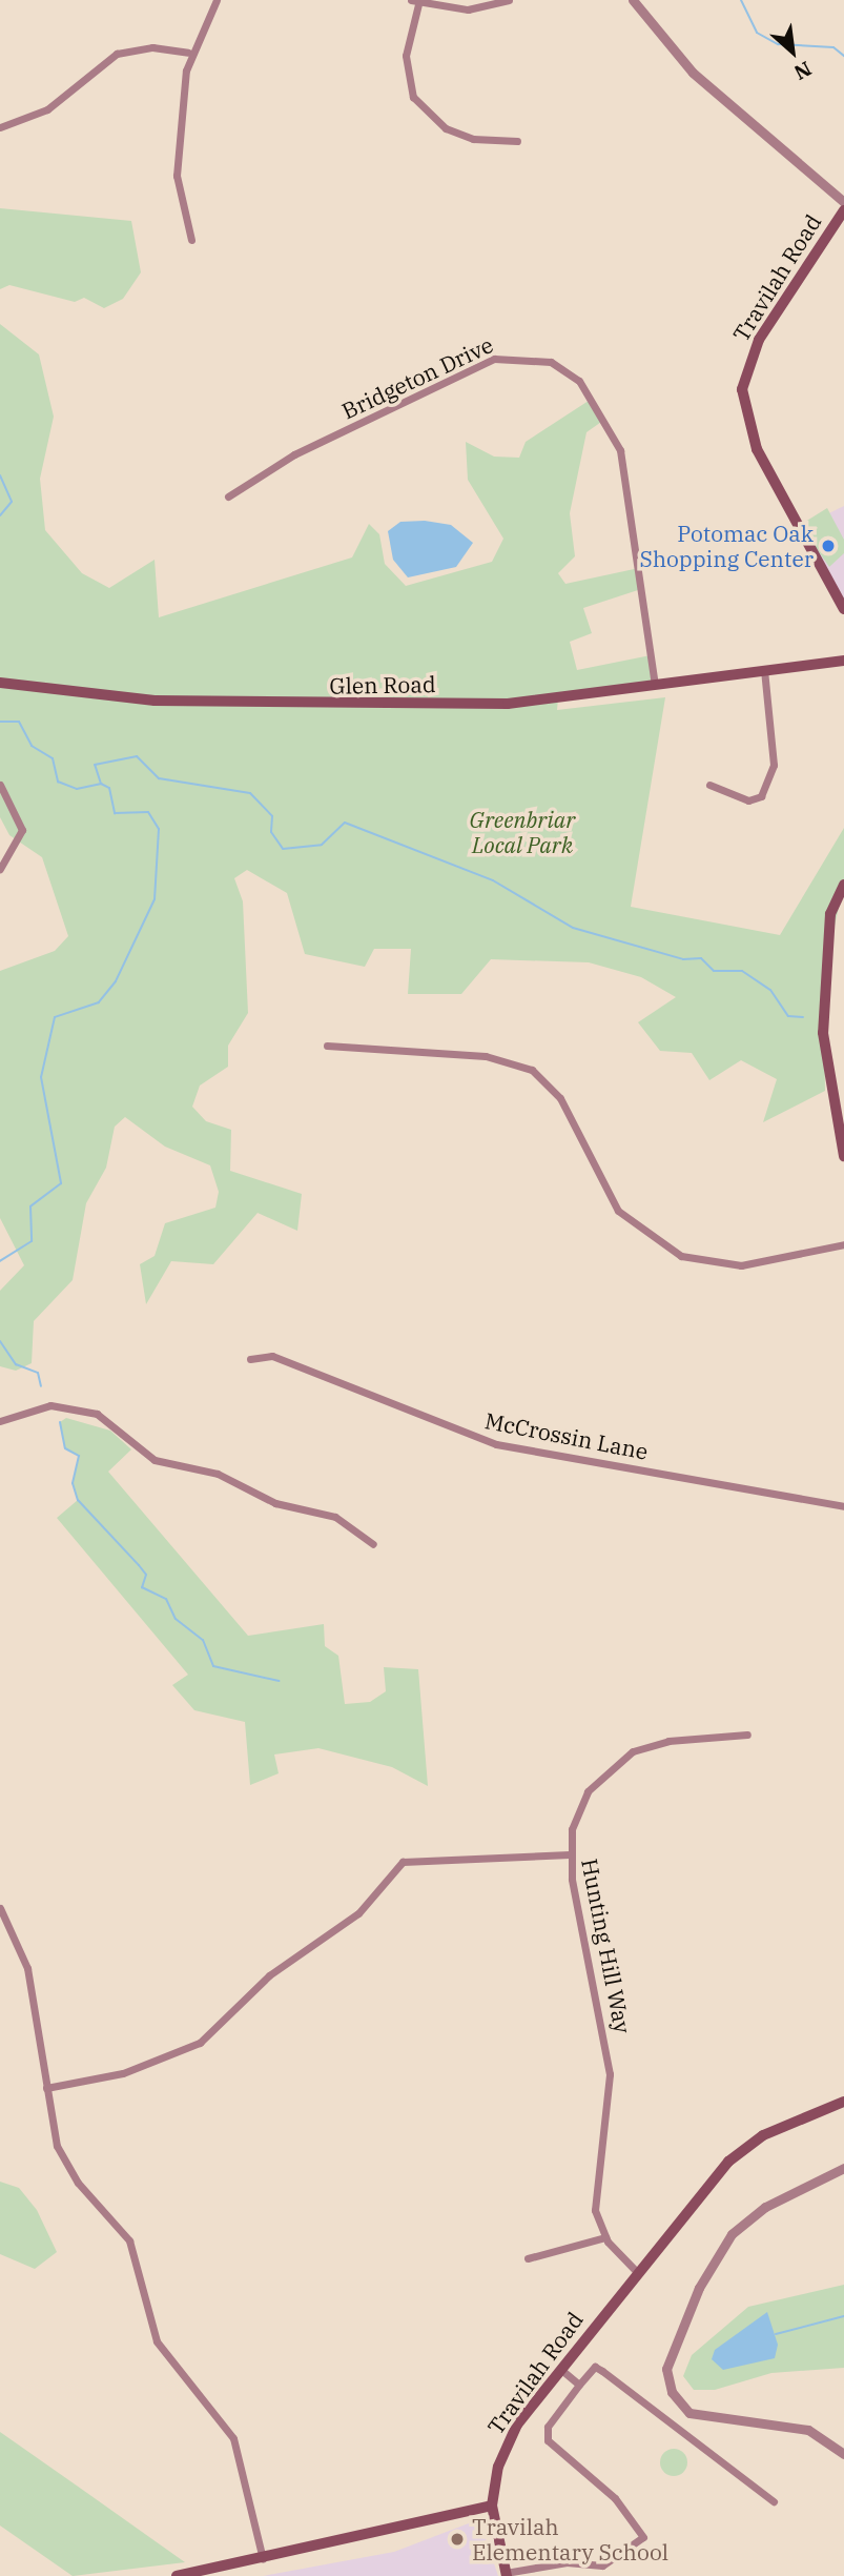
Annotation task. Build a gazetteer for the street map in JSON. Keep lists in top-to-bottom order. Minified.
{"streets":{"main road":["Travilah Road","Glen Road"],"street":["Bridgeton Drive","McCrossin Lane","Hunting Hill Way"]},"crossings":[["Travilah Road","Hunting Hill Way"],["Bridgeton Drive","Glen Road"]],"parks":["Greenbriar Local Park"],"places":["Potomac Oak Shopping Center","Travilah Elementary School"],"north":"bottom right"}
